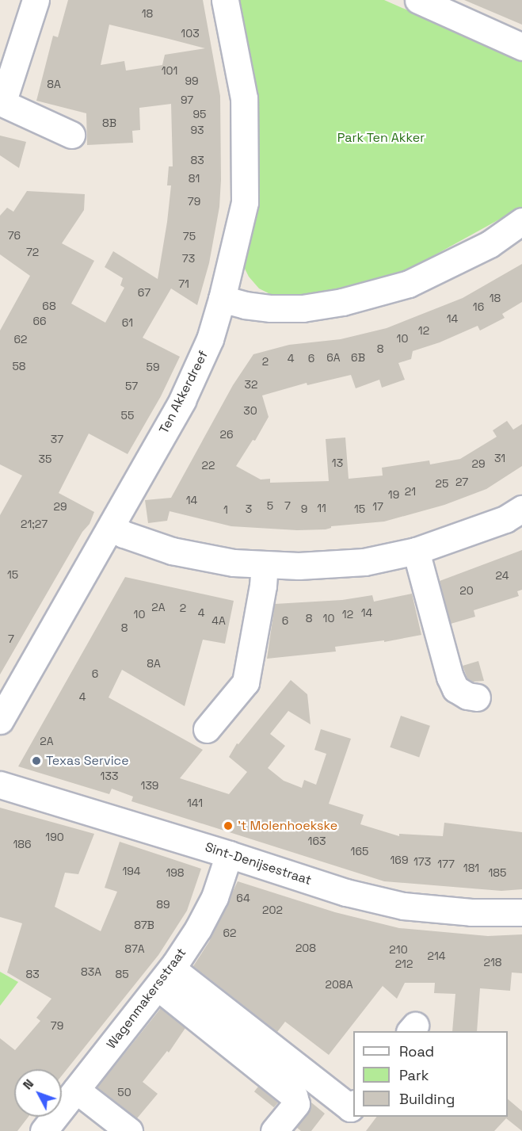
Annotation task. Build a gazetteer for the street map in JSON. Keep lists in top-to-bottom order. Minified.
{"streets":{"street":["Ten Akkerdreef","Sint-Denijsestraat","Wagenmakersstraat"]},"crossings":[["Sint-Denijsestraat","Wagenmakersstraat"]],"parks":["Park Ten Akker"],"places":["Texas Service","'t Molenhoekske"],"house_numbers":["18","103","101","99","8A","97","95","8B","93","83","81","79","76","75","72","73","71","67","18","68","16","14","66","61","12","10","62","8","6A","6B","4","6","2","58","59","32","57","30","55","26","37","31","35","13","29","22","27","25","21","19","14","5","7","29","17","11","3","9","15","1","21;27","15","24","20","2A","2","4","14","10","12","8","10","4A","6","8","7","8A","6","4","2A","133","139","141","190","163","186","165","169","173","177","181","194","198","185","64","89","202","87B","62","208","87A","210","214","218","212","83A","83","85","208A","79","50"],"legend":["Road","Park","Building"],"north":"top left"}
